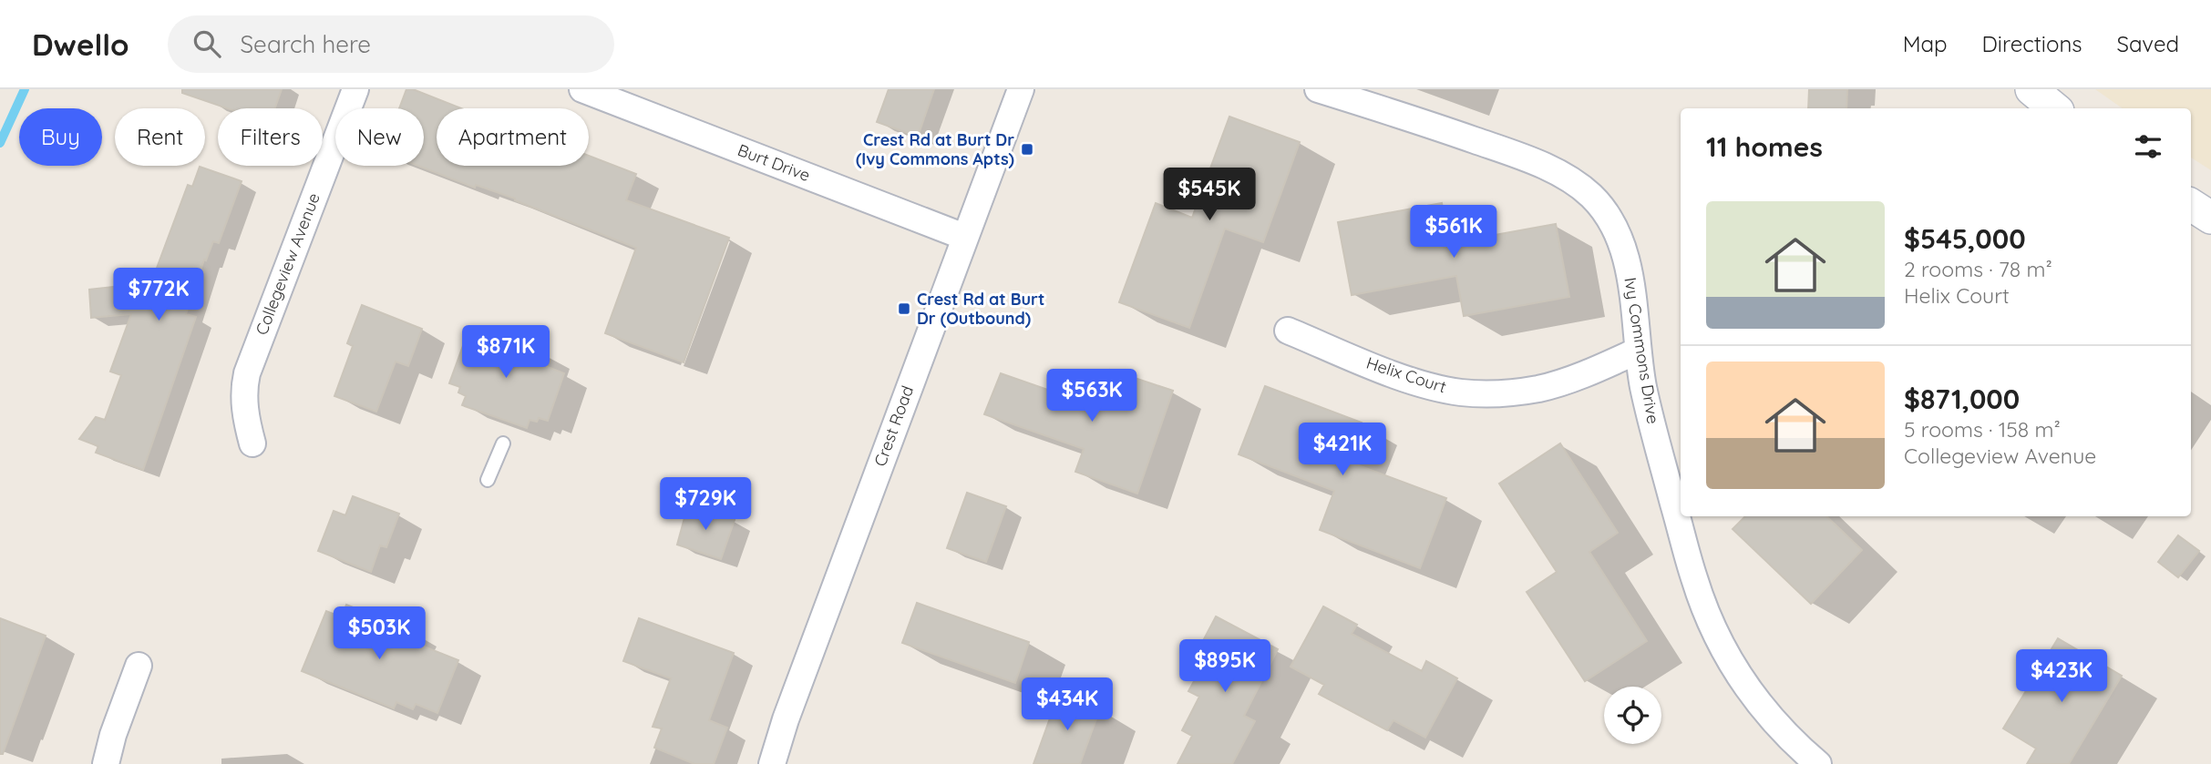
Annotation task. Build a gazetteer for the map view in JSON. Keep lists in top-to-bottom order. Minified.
{"streets":{"street":["Burt Drive","Collegeview Avenue","Ivy Commons Drive","Helix Court","Crest Road"]},"crossings":[["Burt Drive","Crest Road"],["Ivy Commons Drive","Helix Court"]],"places":{"transit":["Crest Rd at Burt Dr (Ivy Commons Apts)","Crest Rd at Burt Dr (Outbound)"]},"page":{"header":"Dwello","search":"Search here","nav":["Map","Directions","Saved"],"chip":["Buy","Rent","Filters","New","Apartment"],"heading":"11 homes","price":["$545K","$561K","$772K","$871K","$563K","$421K","$729K","$503K","$895K","$423K","$434K"],"list":[{"name":"$545,000","note":"2 rooms · 78 m² · Helix Court"},{"name":"$871,000","note":"5 rooms · 158 m² · Collegeview Avenue"}]}}
